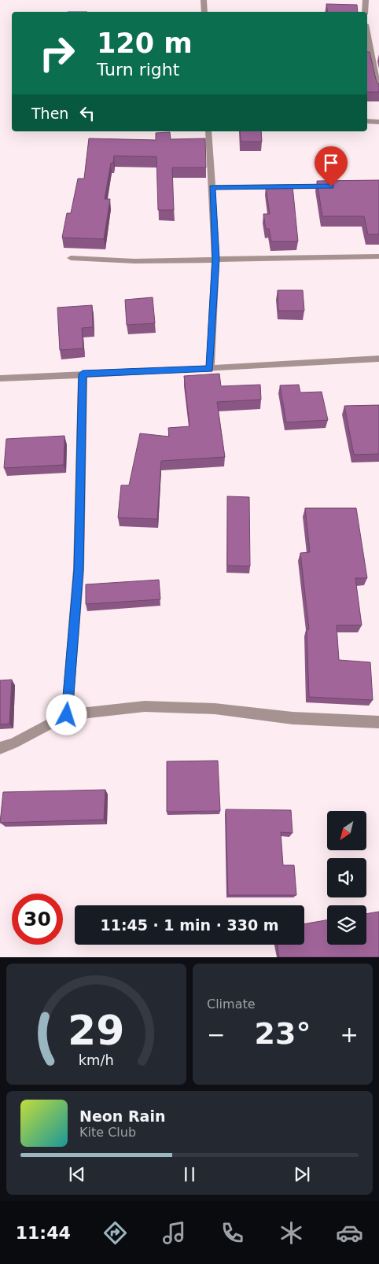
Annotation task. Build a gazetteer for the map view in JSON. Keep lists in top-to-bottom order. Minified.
{"north":"bottom left","page":{"turn":["120 m","Turn right"],"then":"Then","limit":"30","trip":"11:45 · 1 min · 330 m","tile":"Climate","heat":["−","23°","+"],"song":["Neon Rain","Kite Club"],"tabs":"11:44","gauge":["29","km/h"]}}
